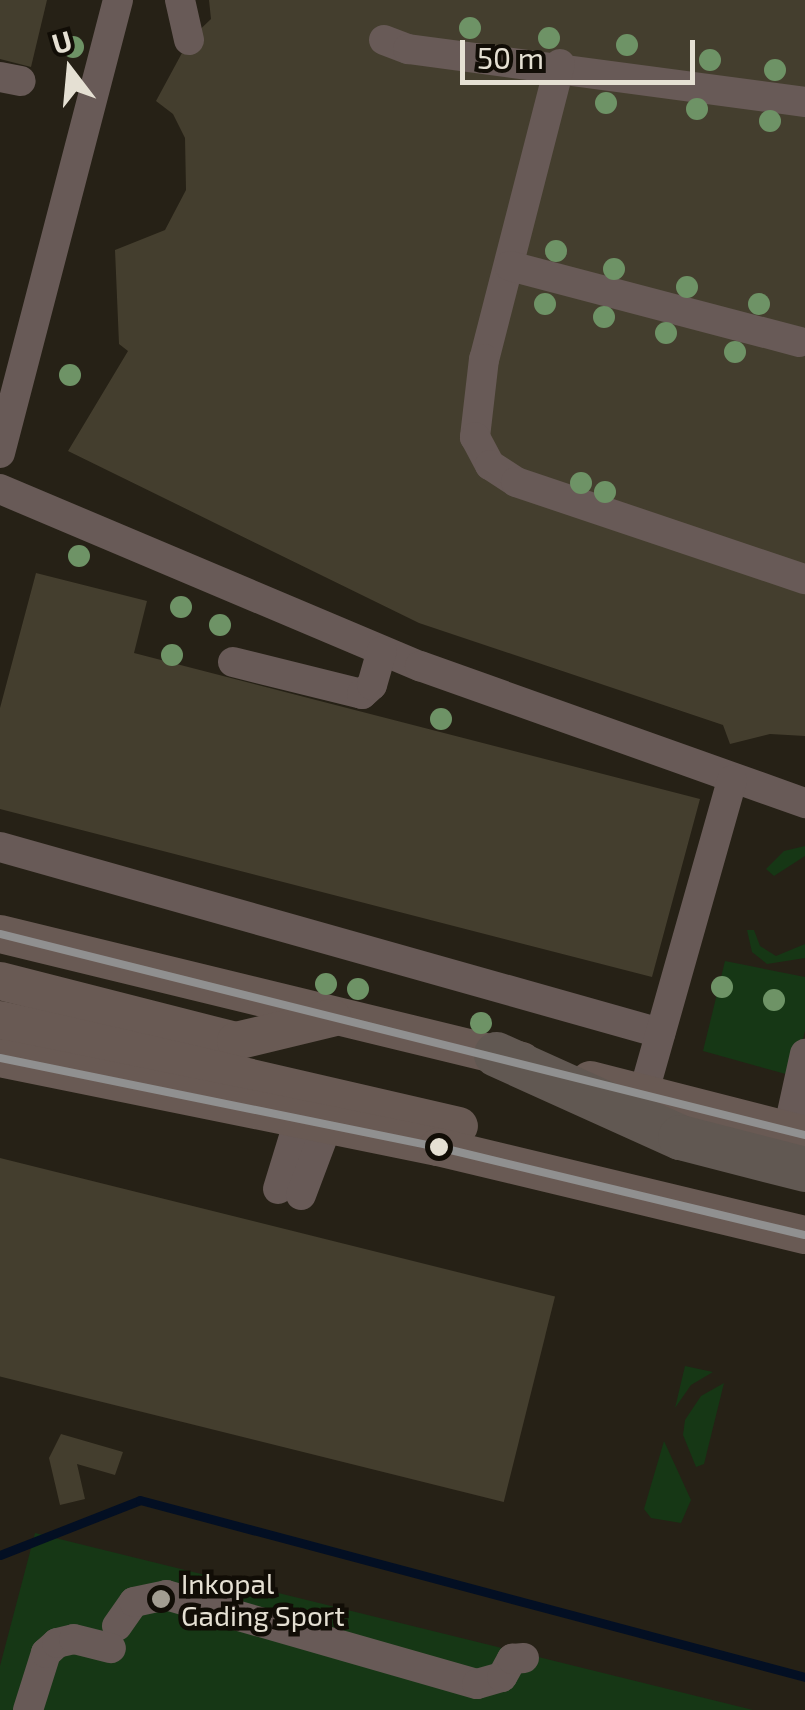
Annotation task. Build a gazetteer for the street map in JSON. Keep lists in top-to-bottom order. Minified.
{"places":["Inkopal Gading Sport"],"scale_bar":"50 m","north":"top"}
